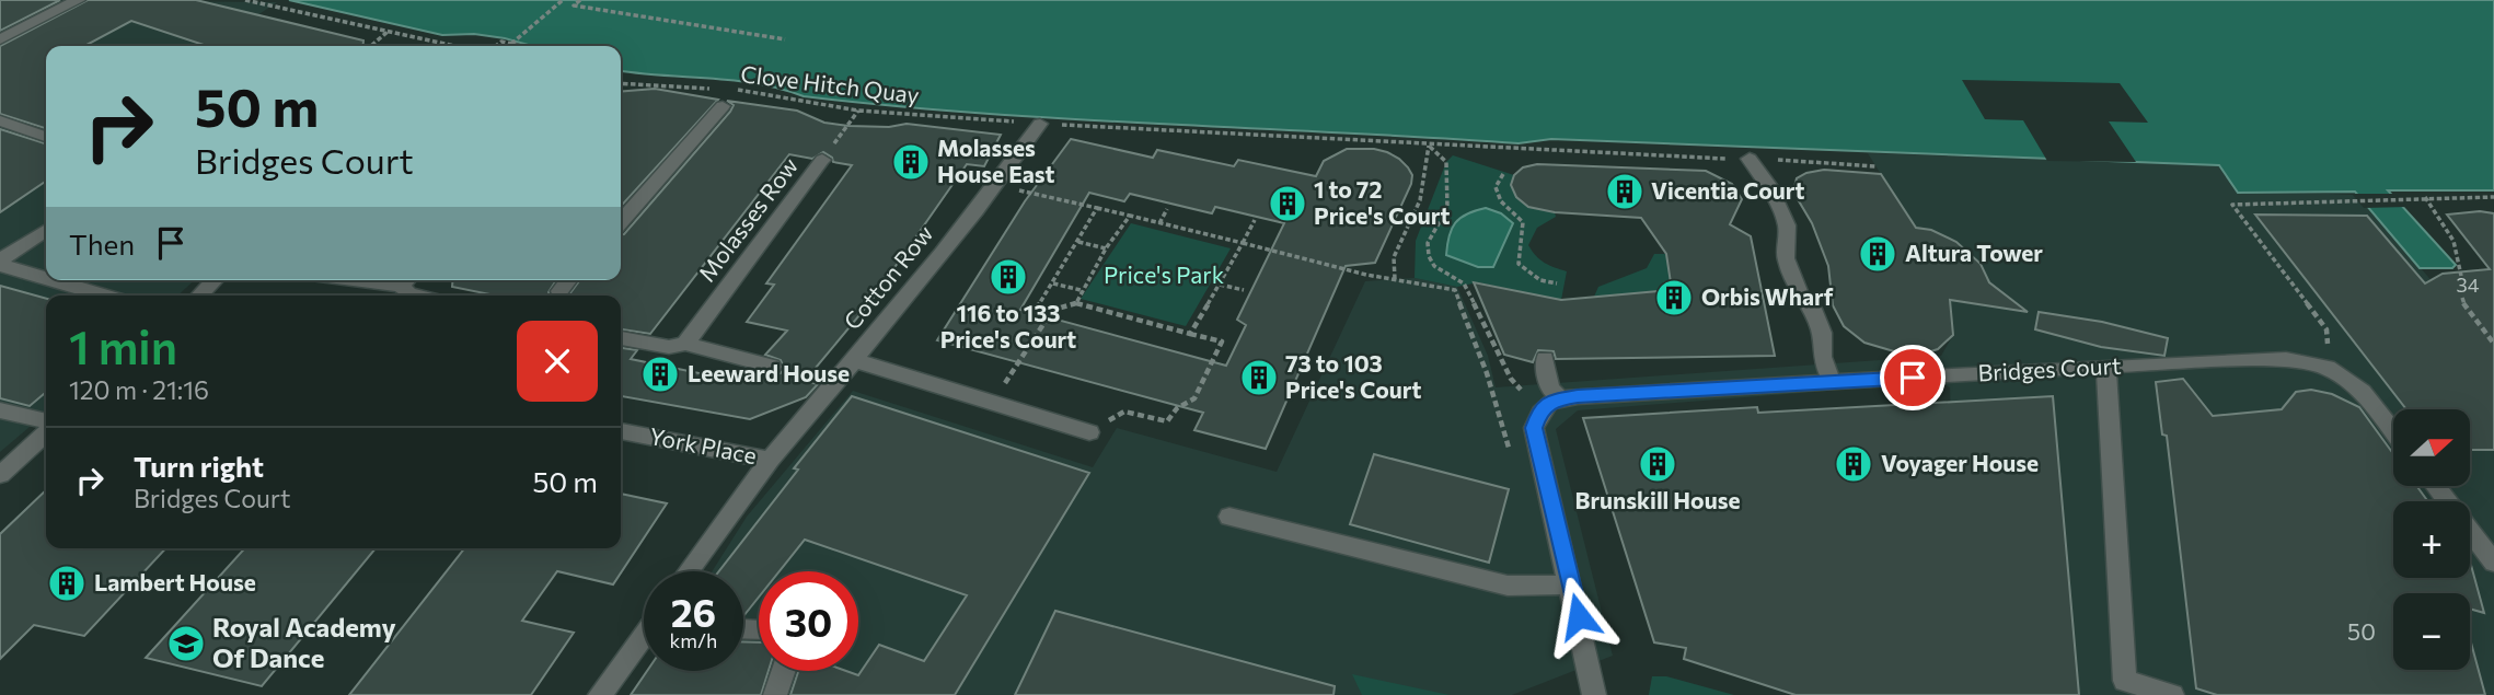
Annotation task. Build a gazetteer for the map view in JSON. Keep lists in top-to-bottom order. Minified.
{"streets":{"street":["Molasses Row","Cotton Row","Bridges Court","York Place"],"path":["Clove Hitch Quay"]},"crossings":[["Clove Hitch Quay","Molasses Row"],["Clove Hitch Quay","Cotton Row"],["Cotton Row","York Place"]],"parks":["Price's Park"],"places":{"building":["Molasses House East","Vicentia Court","1 to 72 Price's Court","Altura Tower","116 to 133 Price's Court","Orbis Wharf","Leeward House","73 to 103 Price's Court","Brunskill House","Voyager House","Lambert House"],"school or university":["Royal Academy Of Dance"]},"house_numbers":["34","50"],"north":"right","page":{"turn":["50 m","Bridges Court"],"then":"Then","heading":["1 min","120 m · 21:16"],"map_buttons":["+","−"],"list":[{"name":"Turn right","note":"Bridges Court","value":"50 m"}],"speed":"26 km/h","limit":"30"}}
